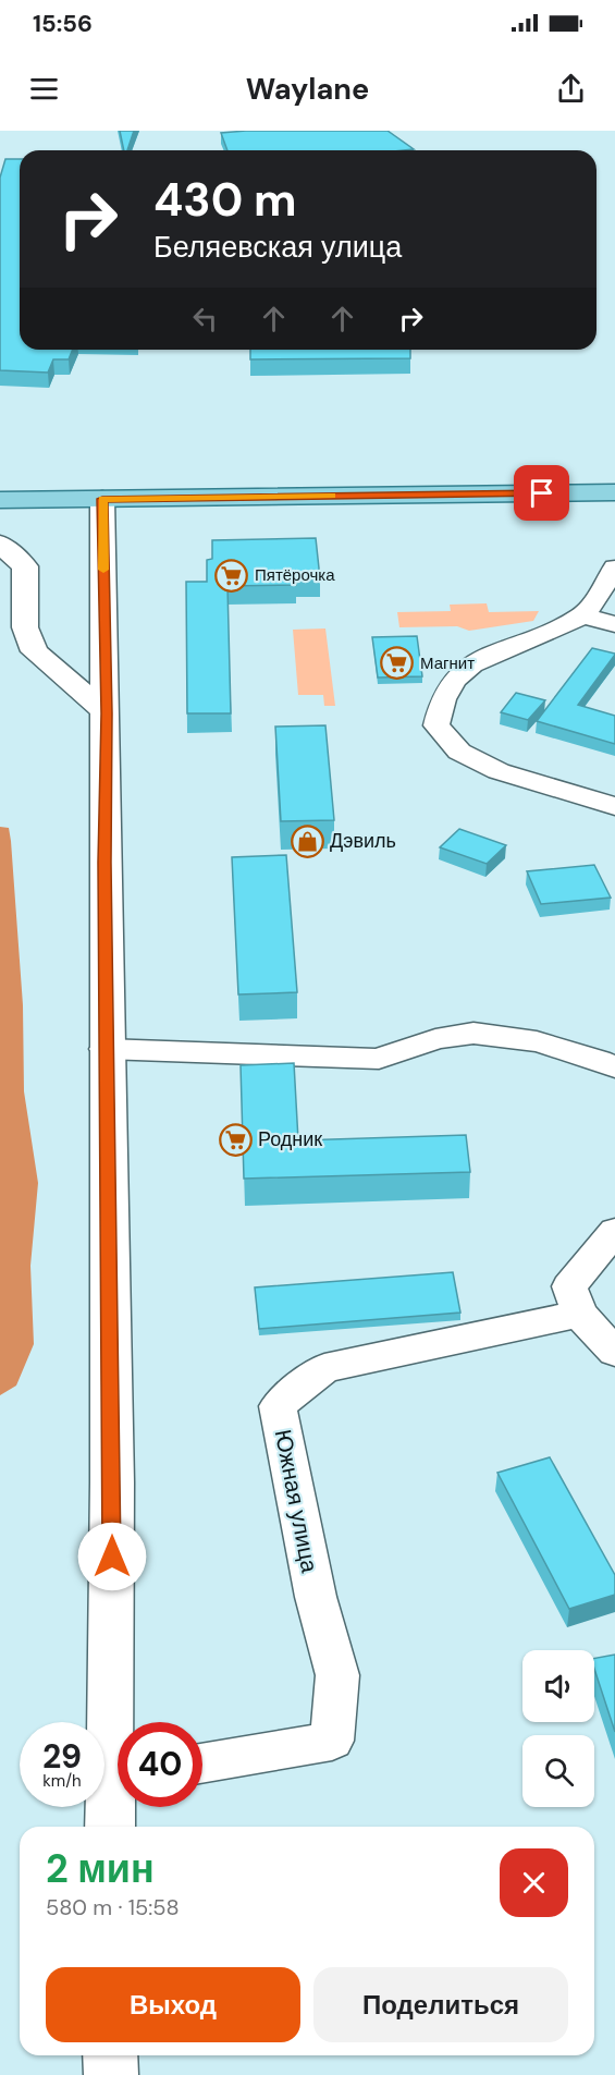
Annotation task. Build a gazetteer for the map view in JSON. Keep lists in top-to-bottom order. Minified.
{"streets":{"street":["Южная улица"]},"places":{"supermarket":["Пятёрочка","Магнит","Родник"],"shop":["Дэвиль"]},"page":{"status":"15:56","header":"Waylane","turn":["430 m","Беляевская улица"],"speed":"29 km/h","limit":"40","heading":["2 мин","580 m · 15:58"],"buttons":["Выход","Поделиться"]}}
